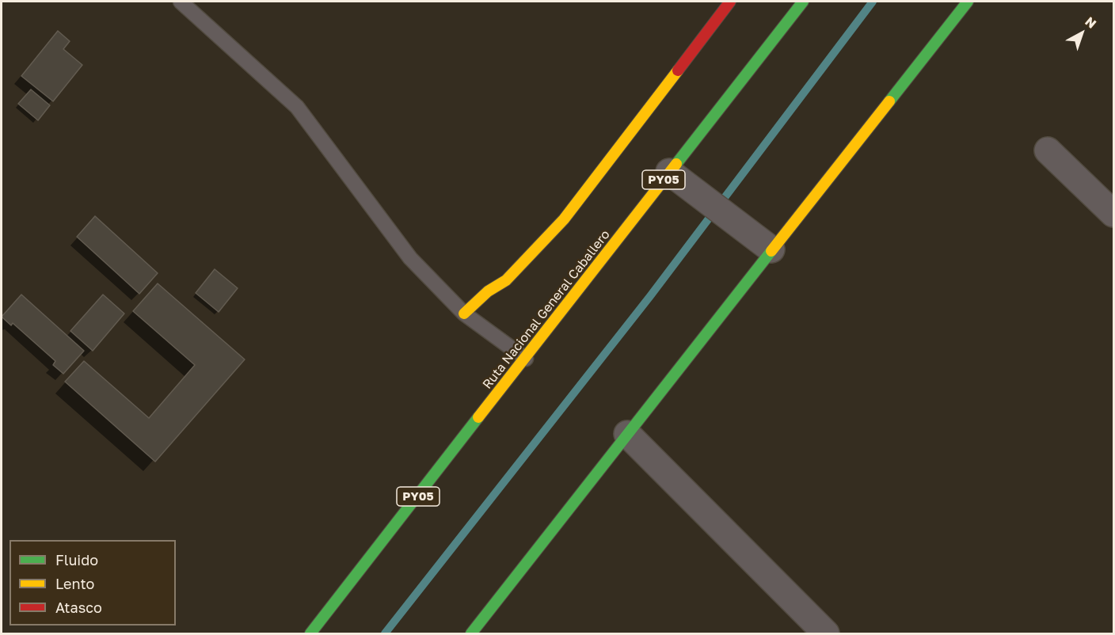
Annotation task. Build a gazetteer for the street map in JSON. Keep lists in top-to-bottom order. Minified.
{"streets":{"main road":["PY05","Ruta Nacional General Caballero"]},"legend":["Fluido","Lento","Atasco"],"north":"top right"}
